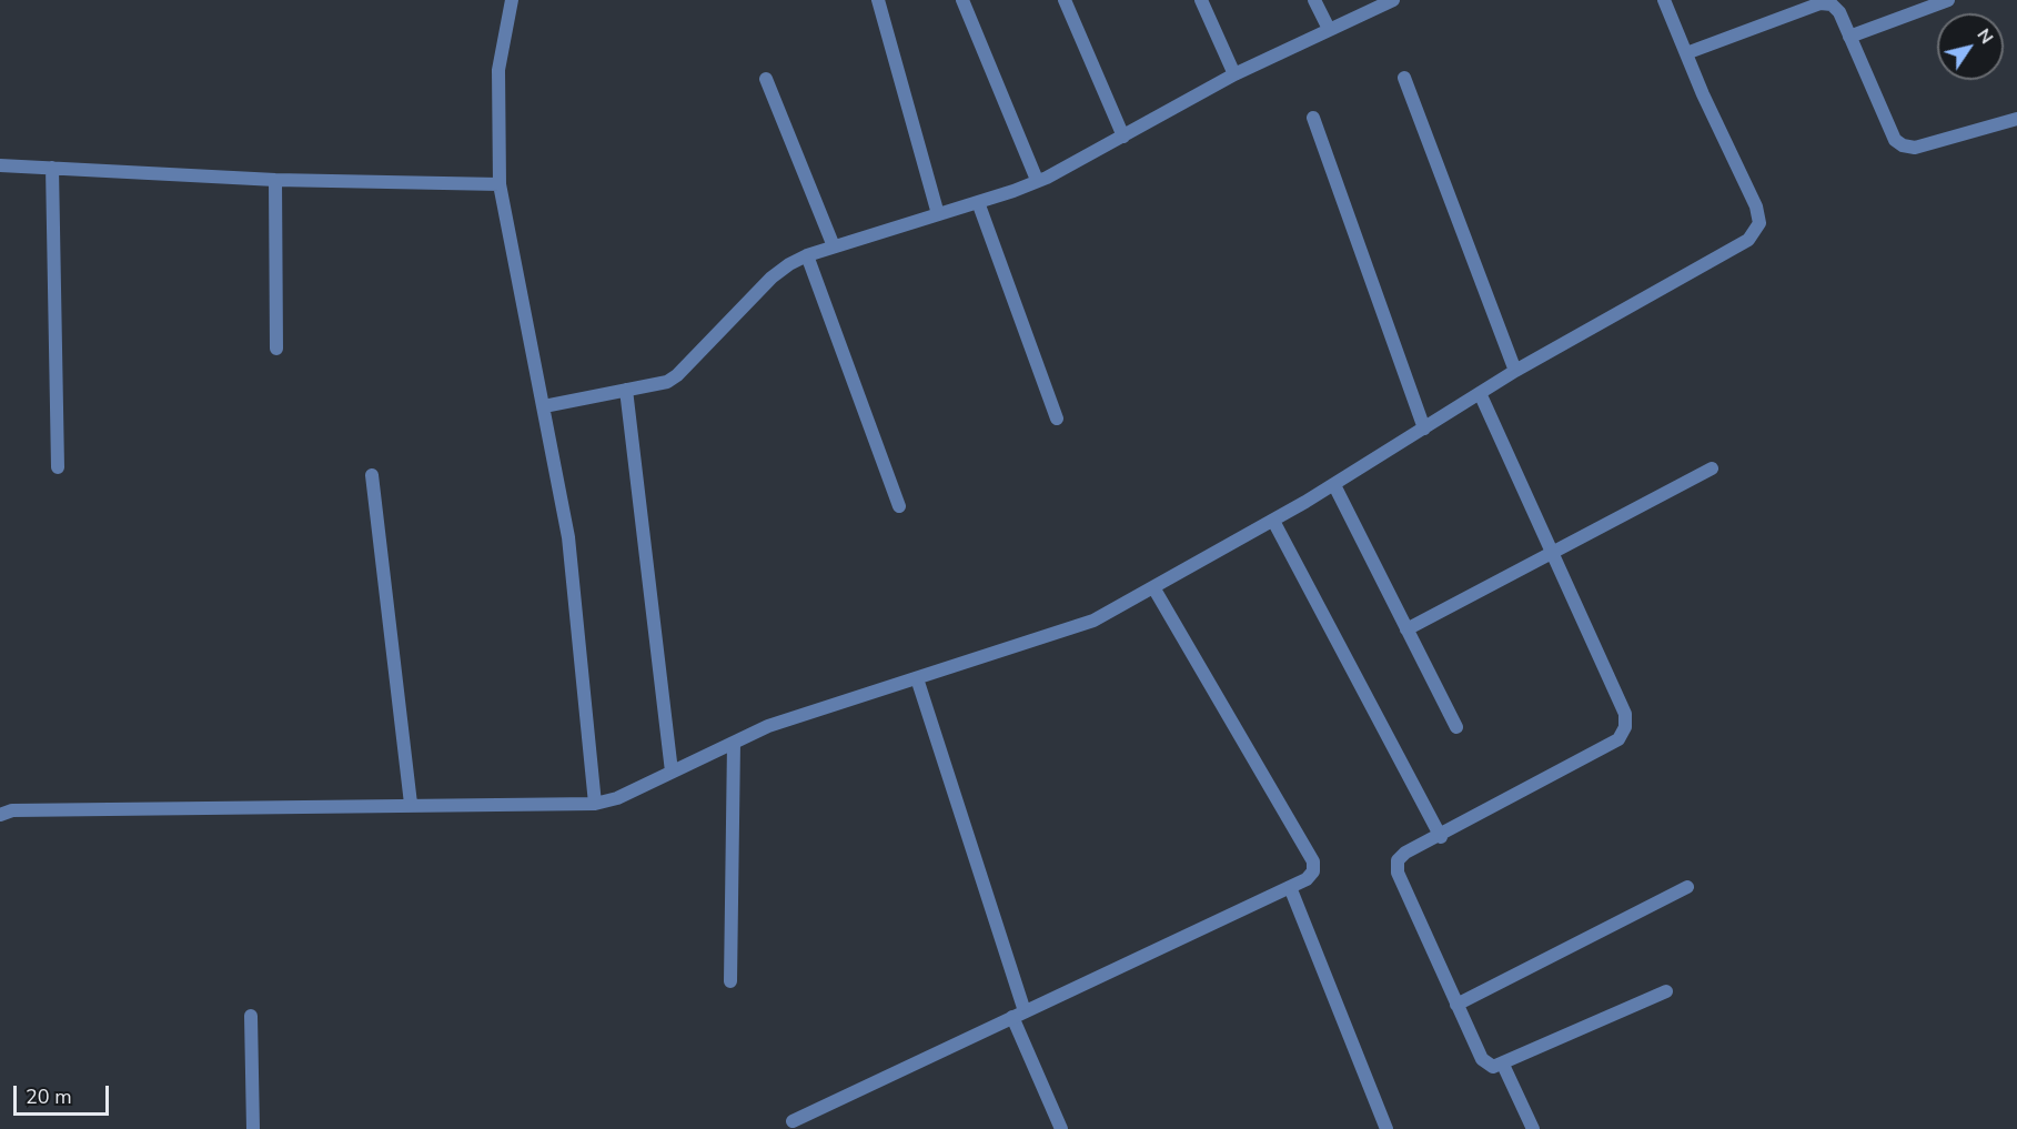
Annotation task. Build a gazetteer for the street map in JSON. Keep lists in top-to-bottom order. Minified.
{"scale_bar":"20 m","north":"top right"}
